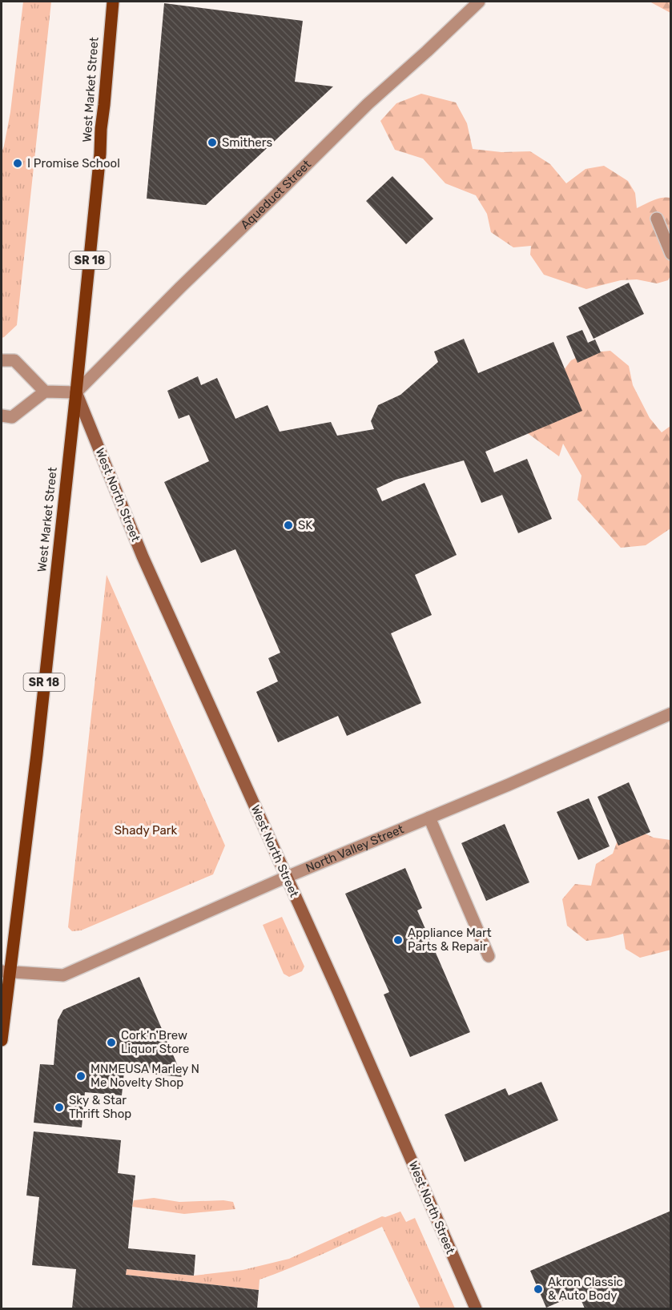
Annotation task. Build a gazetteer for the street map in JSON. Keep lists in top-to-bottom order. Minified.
{"streets":{"main road":["West Market Street","SR 18"],"street":["Aqueduct Street","West North Street","North Valley Street"]},"crossings":[["West Market Street","Aqueduct Street"],["West Market Street","West North Street"],["West Market Street","North Valley Street"],["Aqueduct Street","West North Street"],["West North Street","North Valley Street"]],"parks":["Shady Park"],"places":["Smithers","I Promise School","SK","Appliance Mart Parts & Repair","Cork'n'Brew Liquor Store","MNMEUSA Marley N Me Novelty Shop","Sky & Star Thrift Shop","Akron Classic & Auto Body"]}
